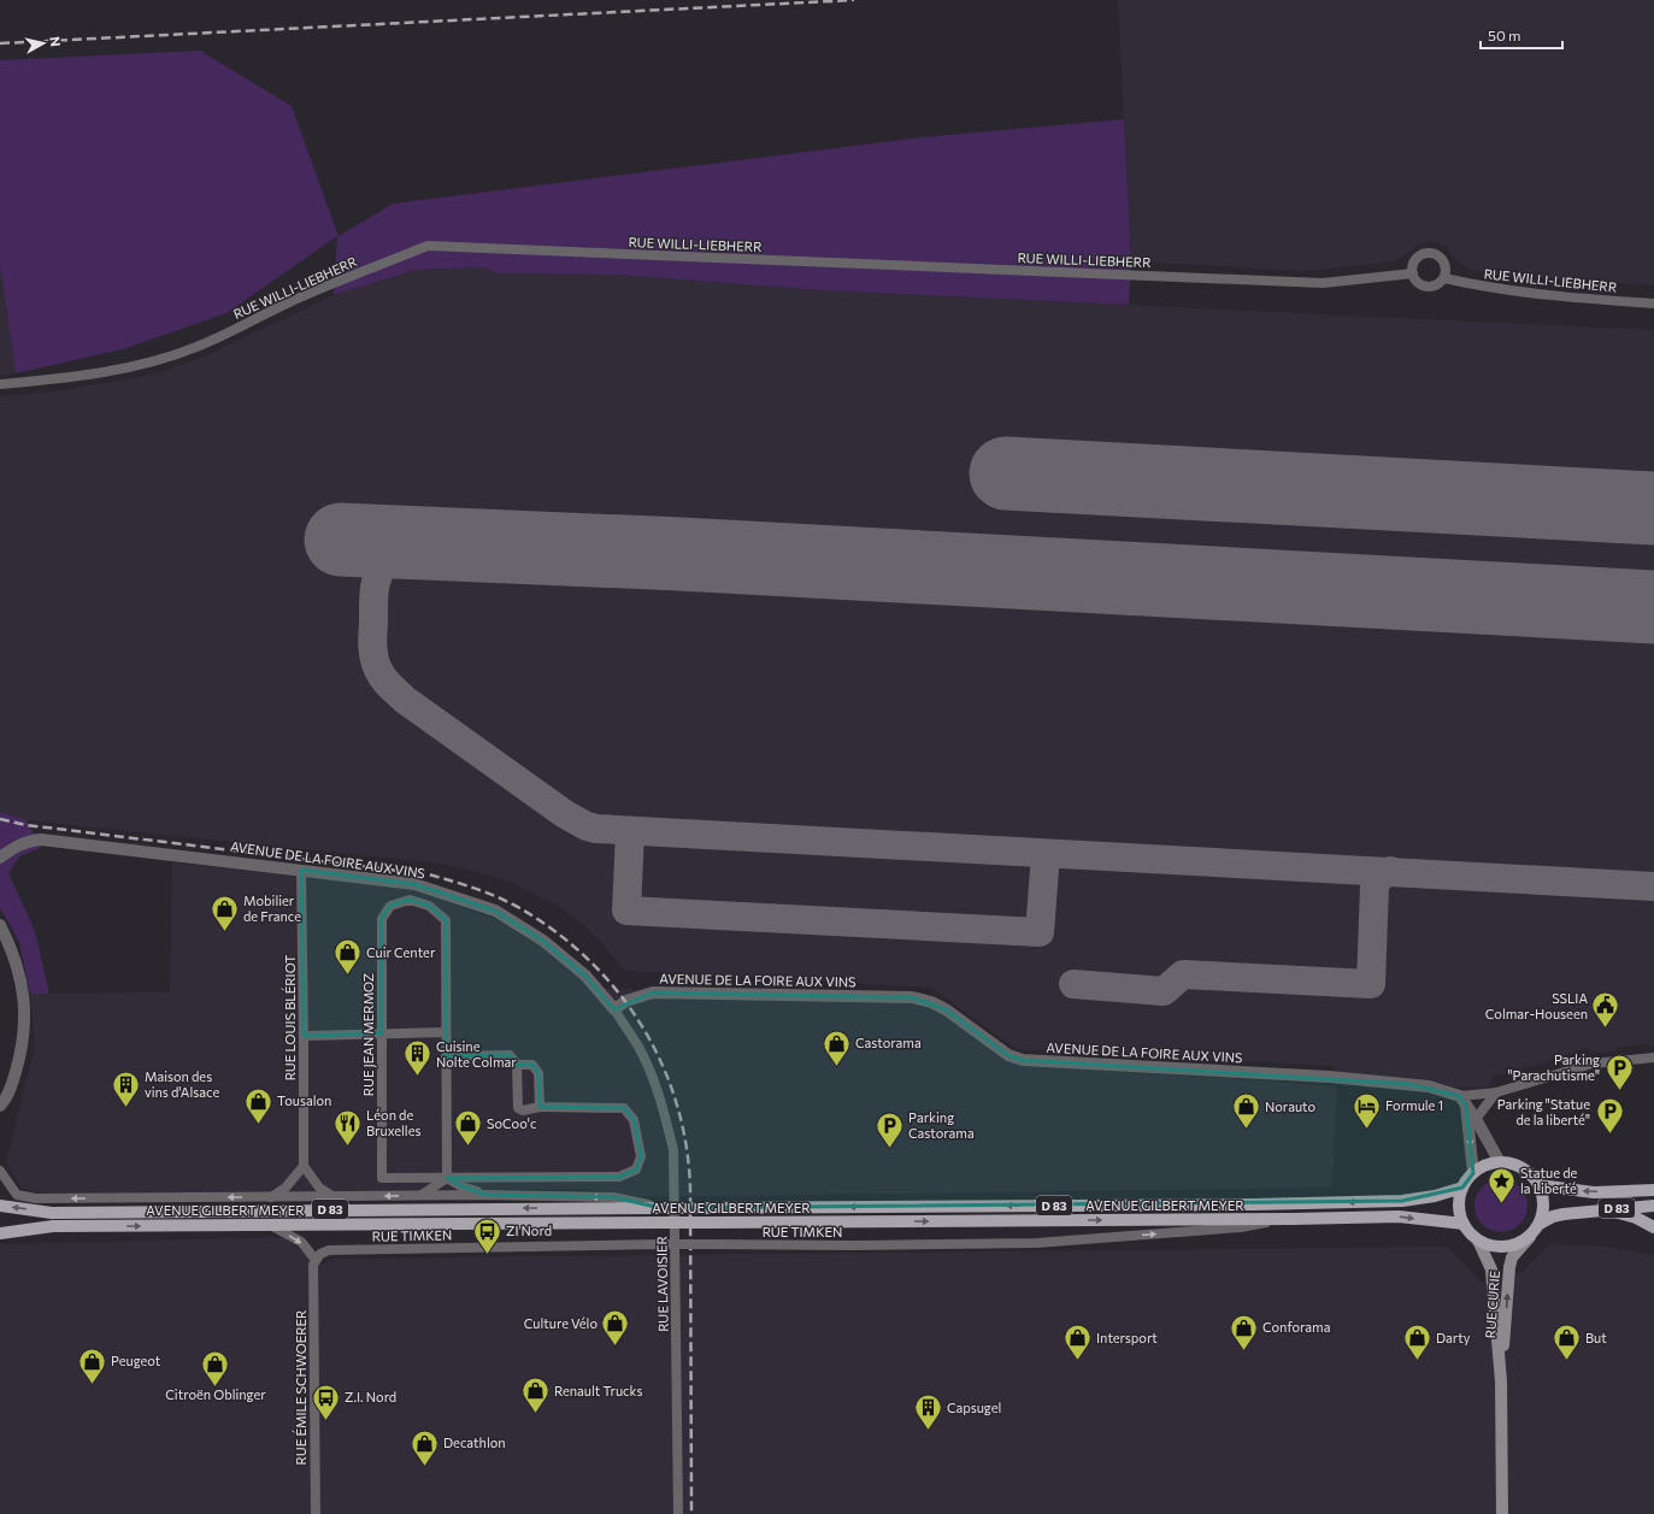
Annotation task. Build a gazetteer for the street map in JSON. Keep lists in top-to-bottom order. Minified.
{"streets":{"main road":["D 83","AVENUE GILBERT MEYER","RUE CURIE"],"street":["RUE WILLI-LIEBHERR","AVENUE DE LA FOIRE AUX VINS","RUE LOUIS BLÉRIOT","RUE JEAN MERMOZ","RUE TIMKEN","RUE LAVOISIER","RUE ÉMILE SCHWOERER"]},"crossings":[["AVENUE DE LA FOIRE AUX VINS","RUE LOUIS BLÉRIOT"],["AVENUE DE LA FOIRE AUX VINS","RUE LAVOISIER"],["D 83","AVENUE GILBERT MEYER"],["D 83","RUE CURIE"],["AVENUE GILBERT MEYER","RUE TIMKEN"],["AVENUE GILBERT MEYER","RUE CURIE"],["RUE TIMKEN","RUE ÉMILE SCHWOERER"]],"one_way":["RUE TIMKEN"],"places":{"shop":["Mobilier de France","Cuir Center","Castorama","Tousalon","Norauto","SoCoo'c","Culture Vélo","Conforama","Intersport","Darty","But","Peugeot","Citroën Oblinger","Renault Trucks","Decathlon"],"public building":["SSLIA Colmar-Houseen"],"building":["Cuisine Nolte Colmar","Maison des vins d'Alsace","Capsugel"],"parking":["Parking \"Parachutisme\"","Parking \"Statue de la liberté\"","Parking Castorama"],"hotel":["Formule 1"],"restaurant":["Léon de Bruxelles"],"place":["Statue de la Liberté"],"bus stop":["ZI Nord","Z.I. Nord"]},"scale_bar":"50 m","north":"right"}
